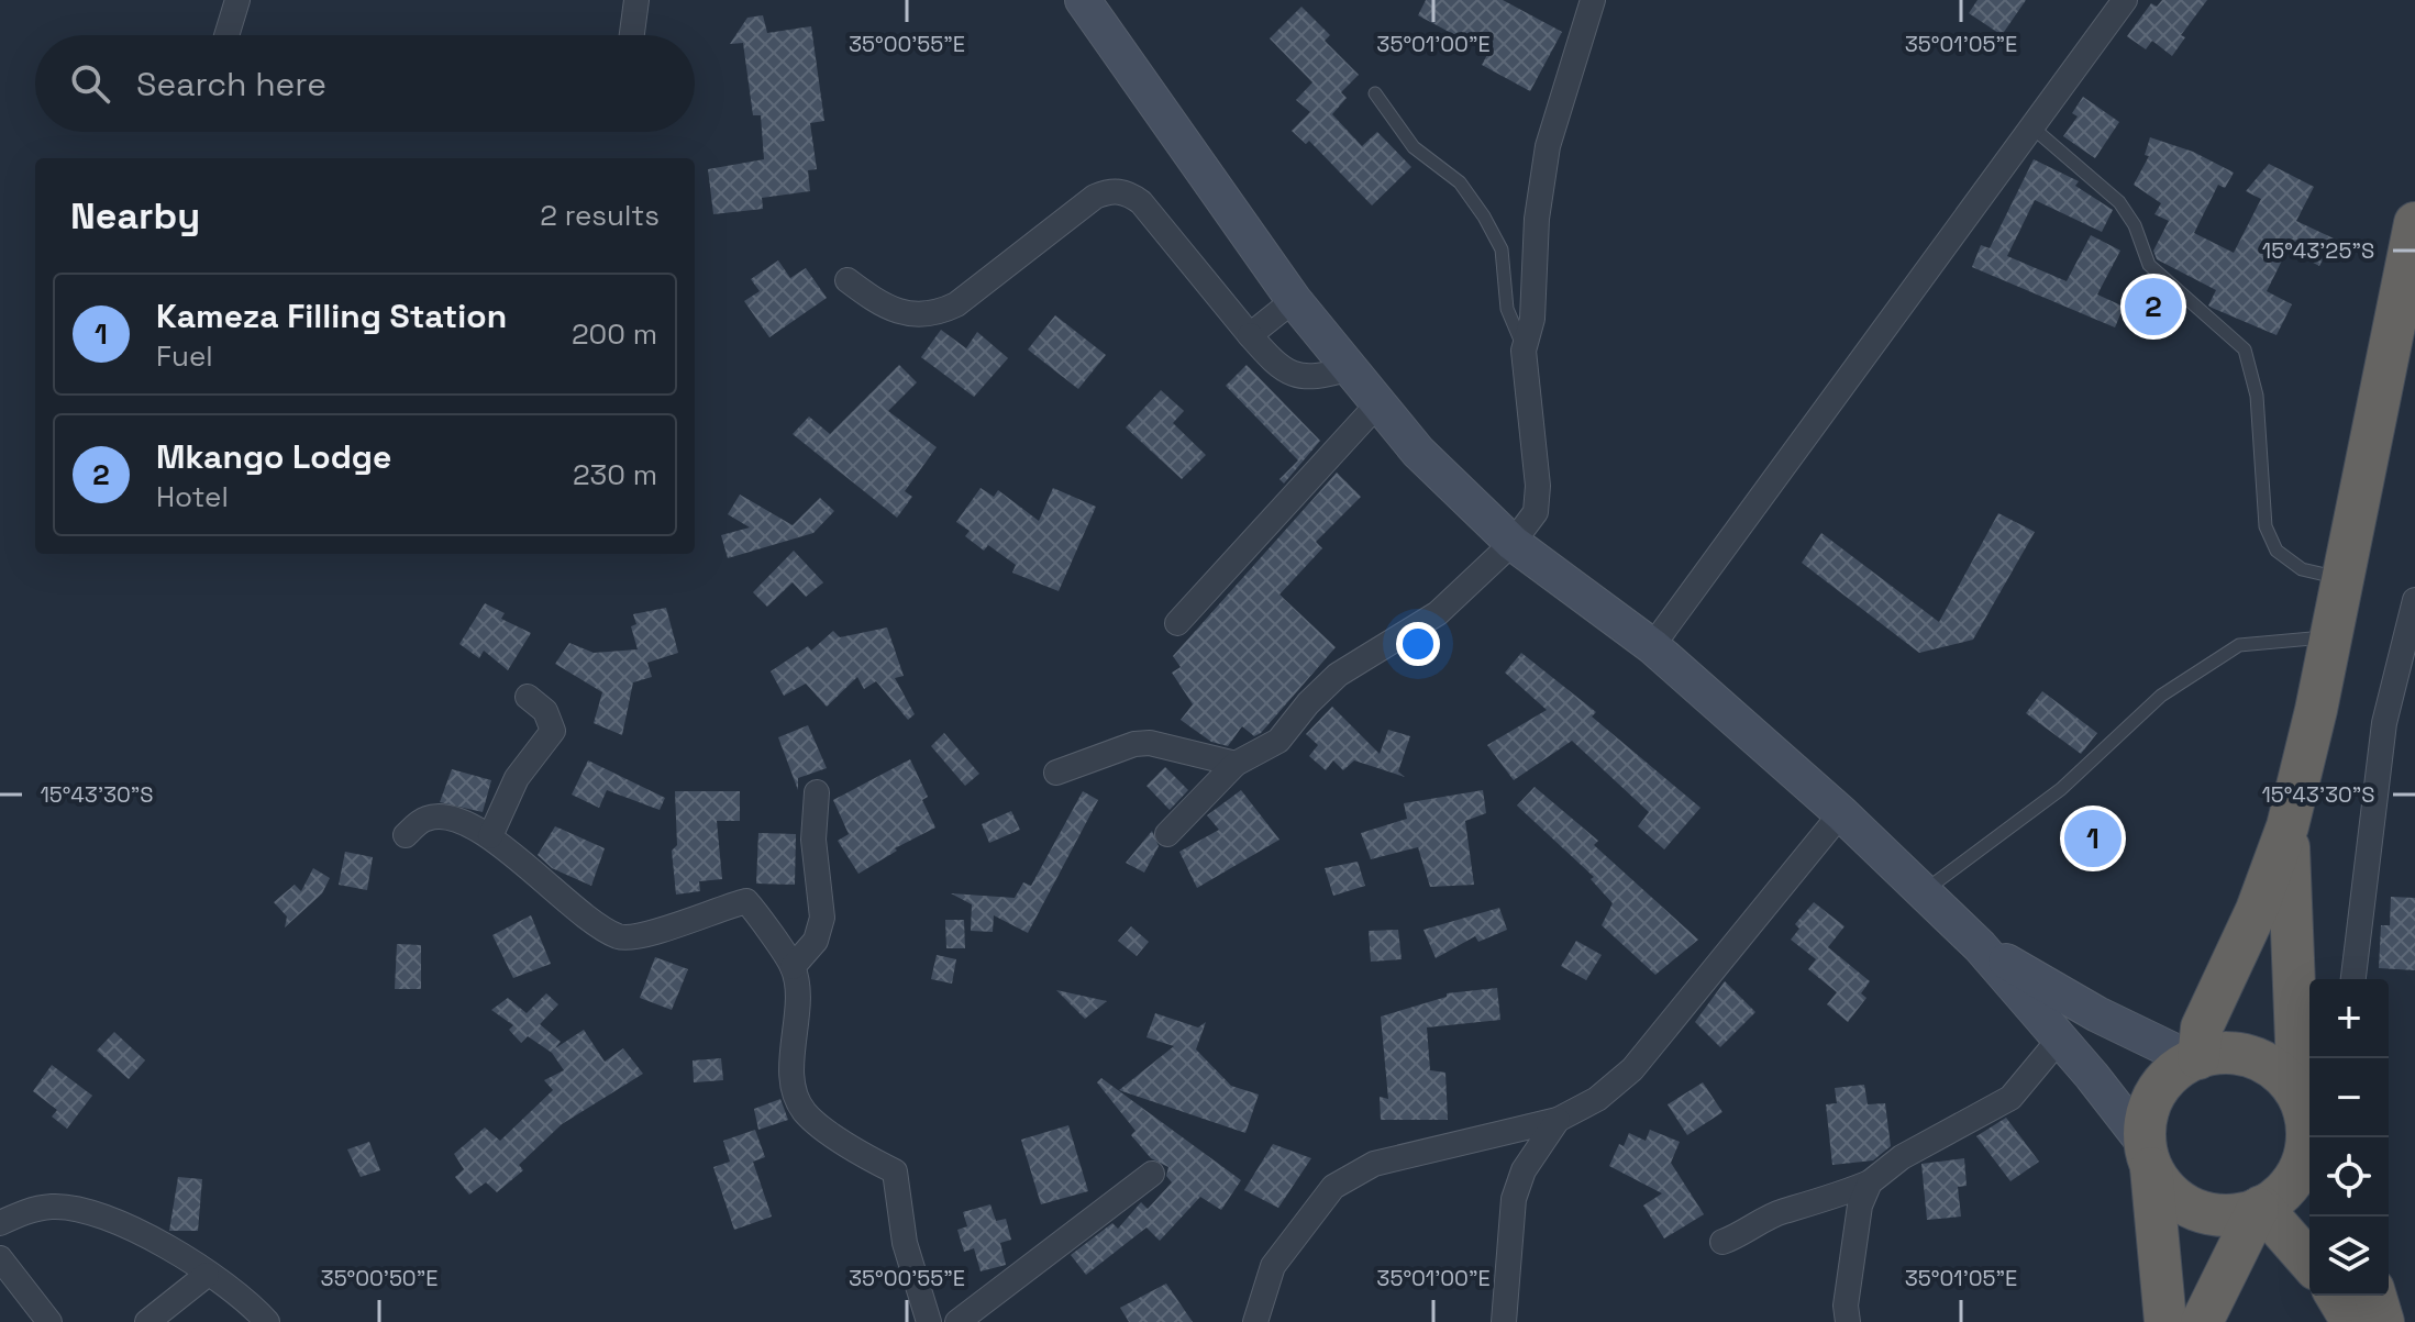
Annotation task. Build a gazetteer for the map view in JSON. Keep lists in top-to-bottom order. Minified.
{"page":{"search":"Search here","heading":["Nearby","2 results"],"list":[{"mark":"1","name":"Kameza Filling Station","note":"Fuel","value":"200 m"},{"mark":"2","name":"Mkango Lodge","note":"Hotel","value":"230 m"}],"pins":["2","1"],"map_buttons":["+","−"]},"coordinates":["35°00'55\"E","35°01'00\"E","35°01'05\"E","15°43'25\"S","15°43'30\"S","35°00'50\"E"]}
